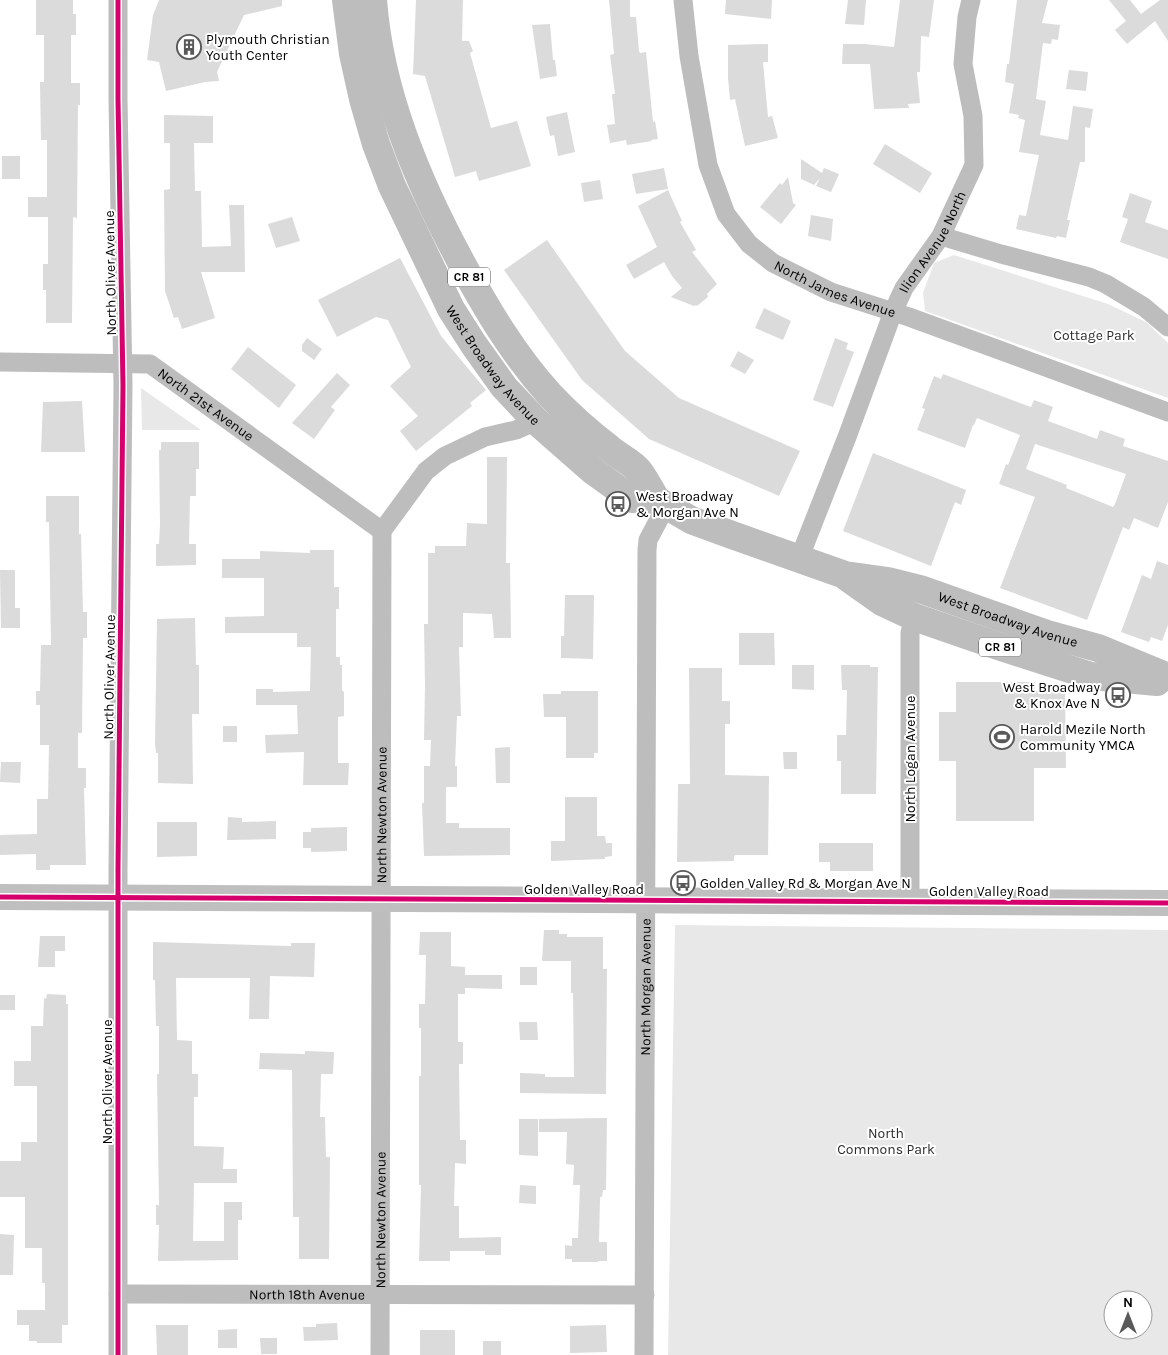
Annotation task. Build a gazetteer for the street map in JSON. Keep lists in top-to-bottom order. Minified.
{"streets":{"main road":["CR 81","West Broadway Avenue"],"street":["Ilion Avenue North","North Oliver Avenue","North James Avenue","North 21st Avenue","North Logan Avenue","North Newton Avenue","Golden Valley Road","North Morgan Avenue","North 18th Avenue"]},"crossings":[["Ilion Avenue North","North James Avenue"],["Ilion Avenue North","West Broadway Avenue"],["North Oliver Avenue","North 21st Avenue"],["North Oliver Avenue","Golden Valley Road"],["North Oliver Avenue","North 18th Avenue"],["West Broadway Avenue","North Logan Avenue"],["West Broadway Avenue","North Morgan Avenue"],["North 21st Avenue","North Newton Avenue"],["North Logan Avenue","Golden Valley Road"],["North Newton Avenue","Golden Valley Road"],["North Newton Avenue","North 18th Avenue"],["Golden Valley Road","North Morgan Avenue"],["North Morgan Avenue","North 18th Avenue"]],"parks":["Cottage Park","North Commons Park"],"places":{"building":["Plymouth Christian Youth Center"],"bus stop":["West Broadway & Morgan Ave N","West Broadway & Knox Ave N","Golden Valley Rd & Morgan Ave N"],"sports":["Harold Mezile North Community YMCA"]},"north":"top"}
